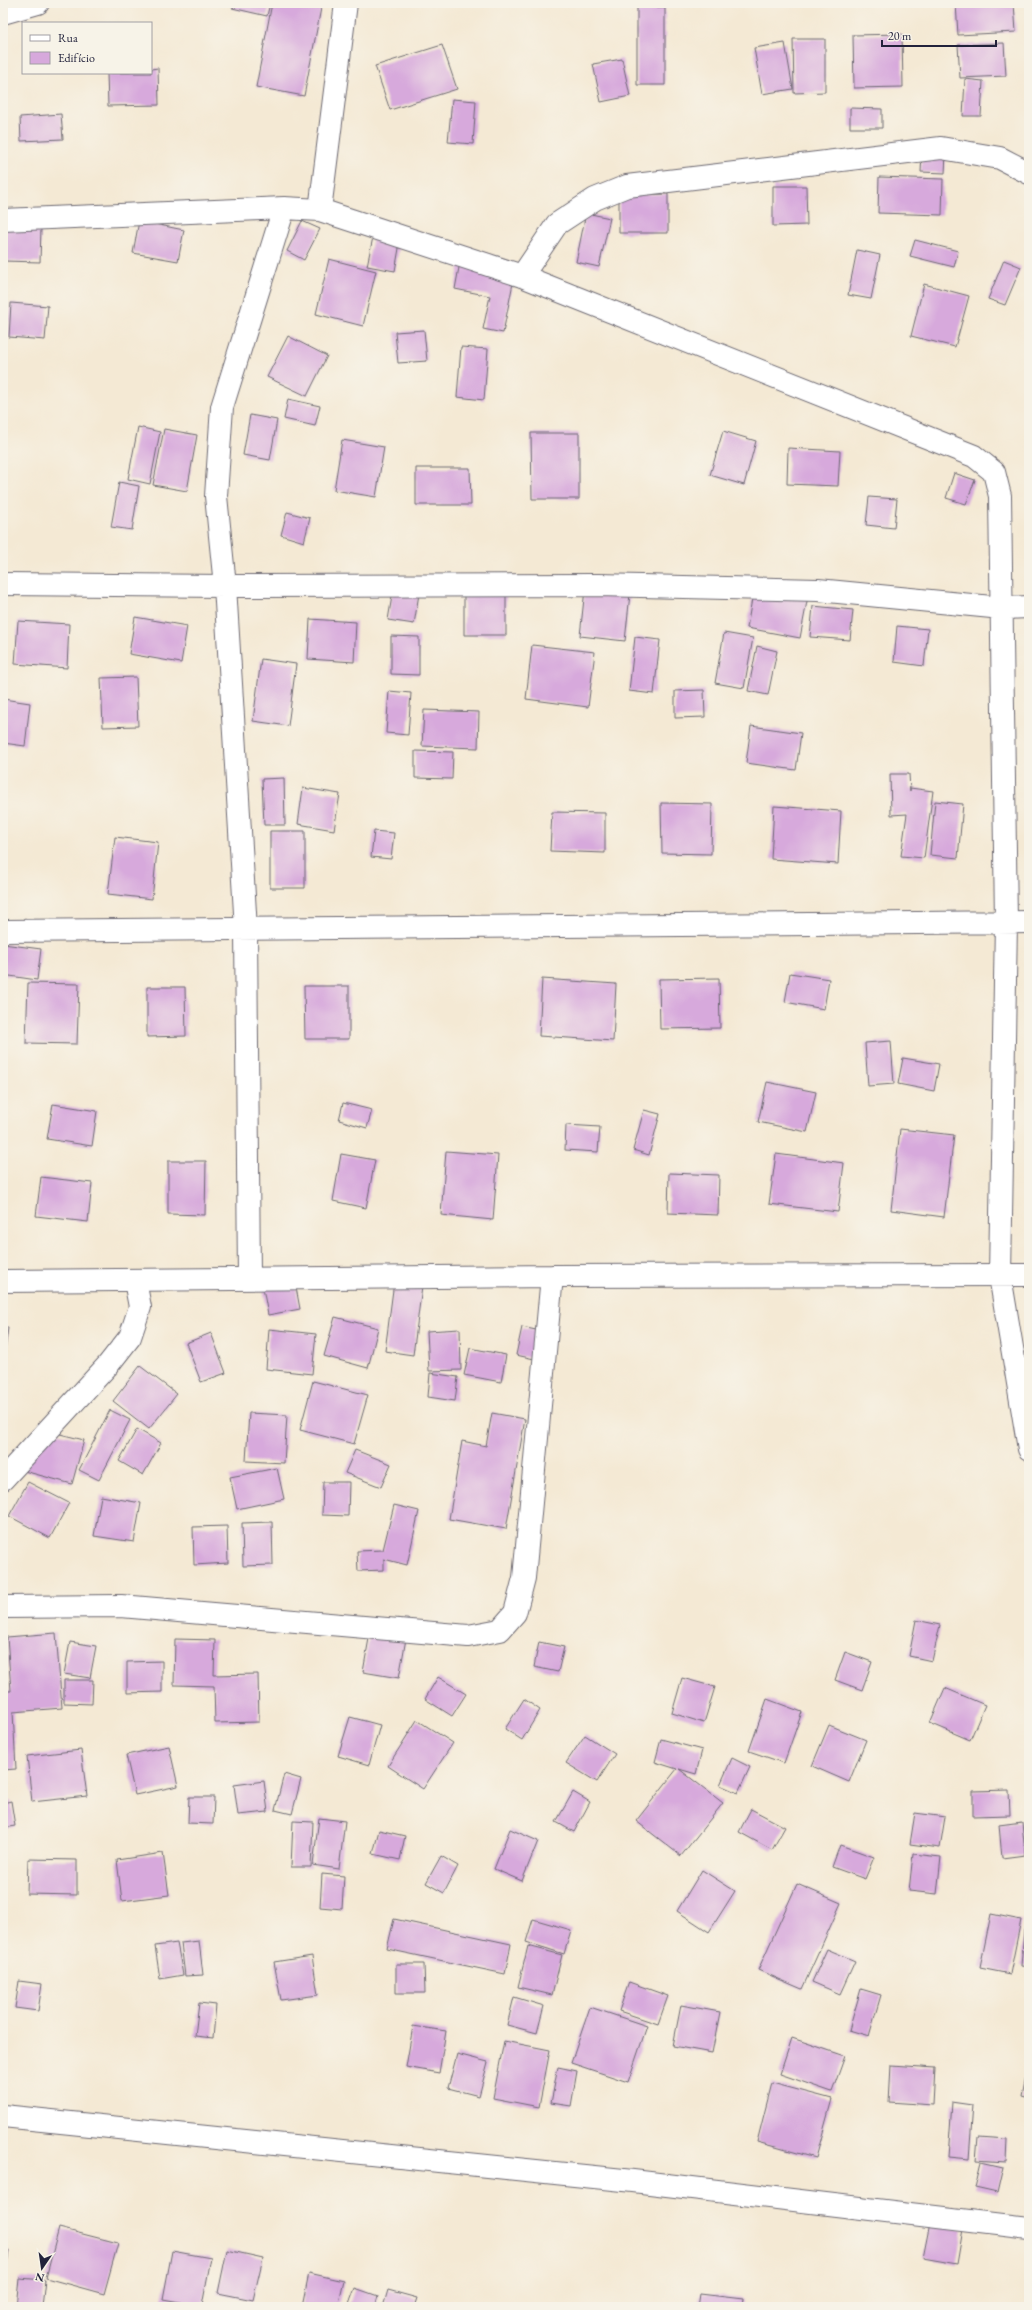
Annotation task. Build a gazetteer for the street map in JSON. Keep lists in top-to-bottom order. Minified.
{"legend":["Rua","Edifício"],"scale_bar":"20 m","north":"bottom"}
